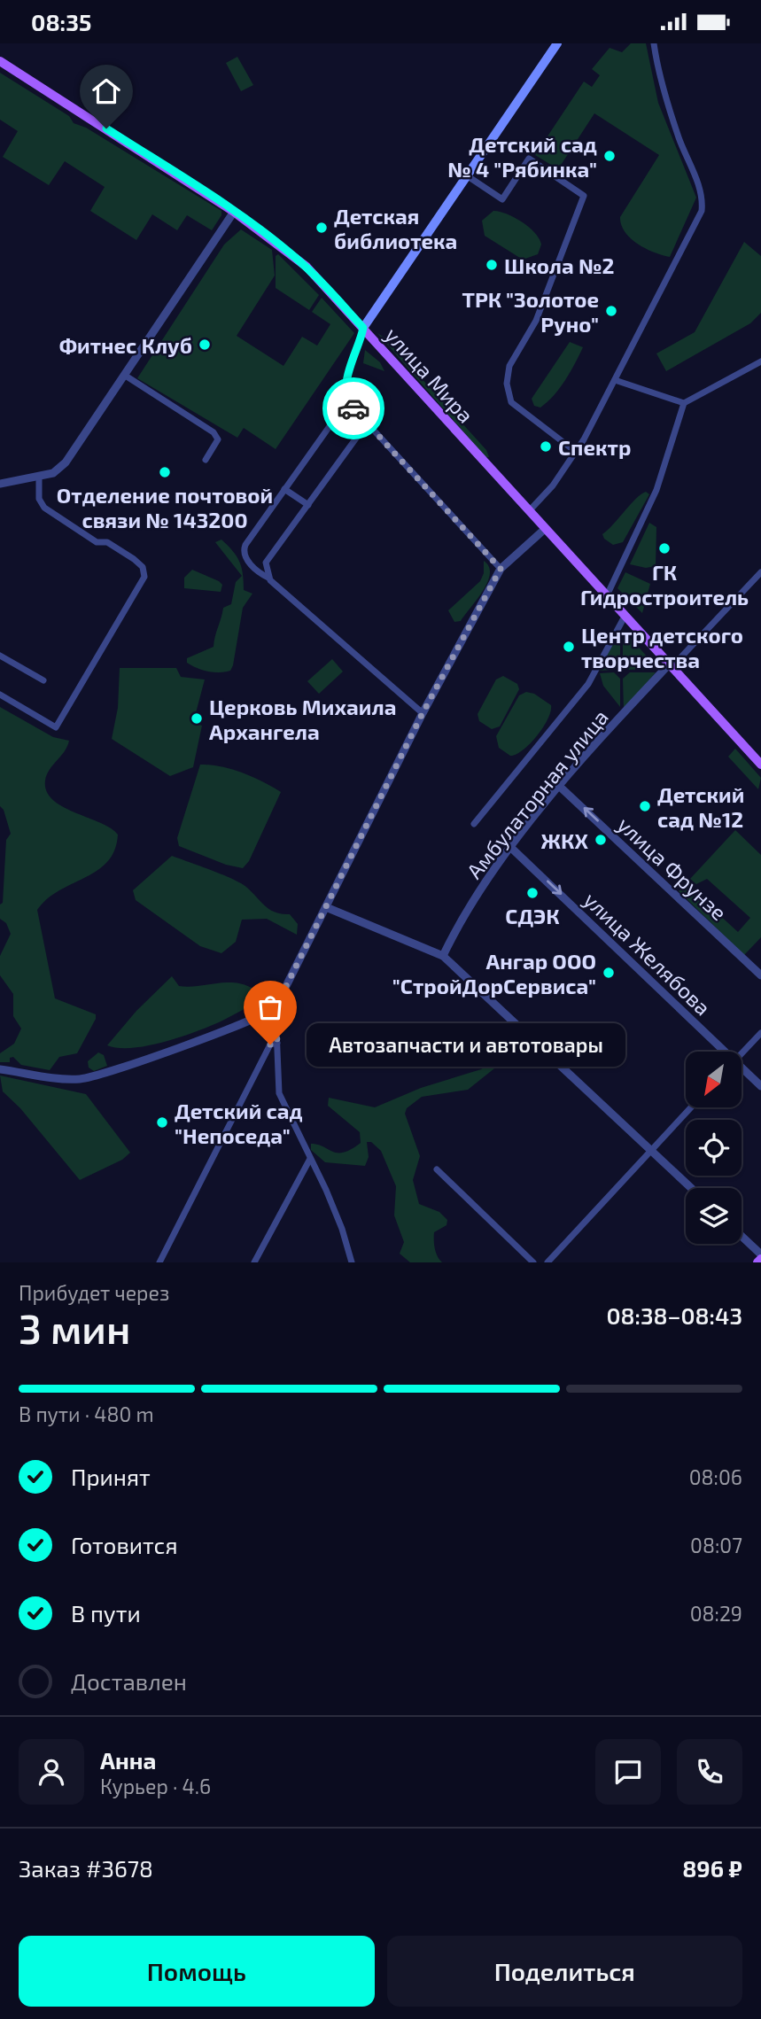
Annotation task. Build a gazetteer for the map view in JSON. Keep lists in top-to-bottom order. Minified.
{"streets":{"main road":["улица Мира"],"street":["Амбулаторная улица","улица Фрунзе","улица Желябова"]},"crossings":[["улица Мира","Амбулаторная улица"],["Амбулаторная улица","улица Фрунзе"],["Амбулаторная улица","улица Желябова"]],"one_way":["улица Фрунзе","улица Желябова"],"places":["Детский сад № 4 \"Рябинка\"","Детская библиотека","Школа №2","ТРК \"Золотое Руно\"","Фитнес Клуб","Спектр","Отделение почтовой связи № 143200","ГК Гидростроитель","Центр детского творчества","Церковь Михаила Архангела","Детский сад №12","ЖКХ","СДЭК","Ангар ООО \"СтройДорСервиса\"","Автозапчасти и автотовары","Детский сад \"Непоседа\""],"north":"bottom left","page":{"status":"08:35","bubble":"Автозапчасти и автотовары","heading":["3 мин","Прибудет через","08:38–08:43"],"panel":["Анна","Курьер · 4.6","Заказ #3678","896 ₽"],"bar":"В пути · 480 m","list":[["Принят","08:06"],["Готовится","08:07"],["В пути","08:29"],"Доставлен"],"buttons":["Помощь","Поделиться"]}}
